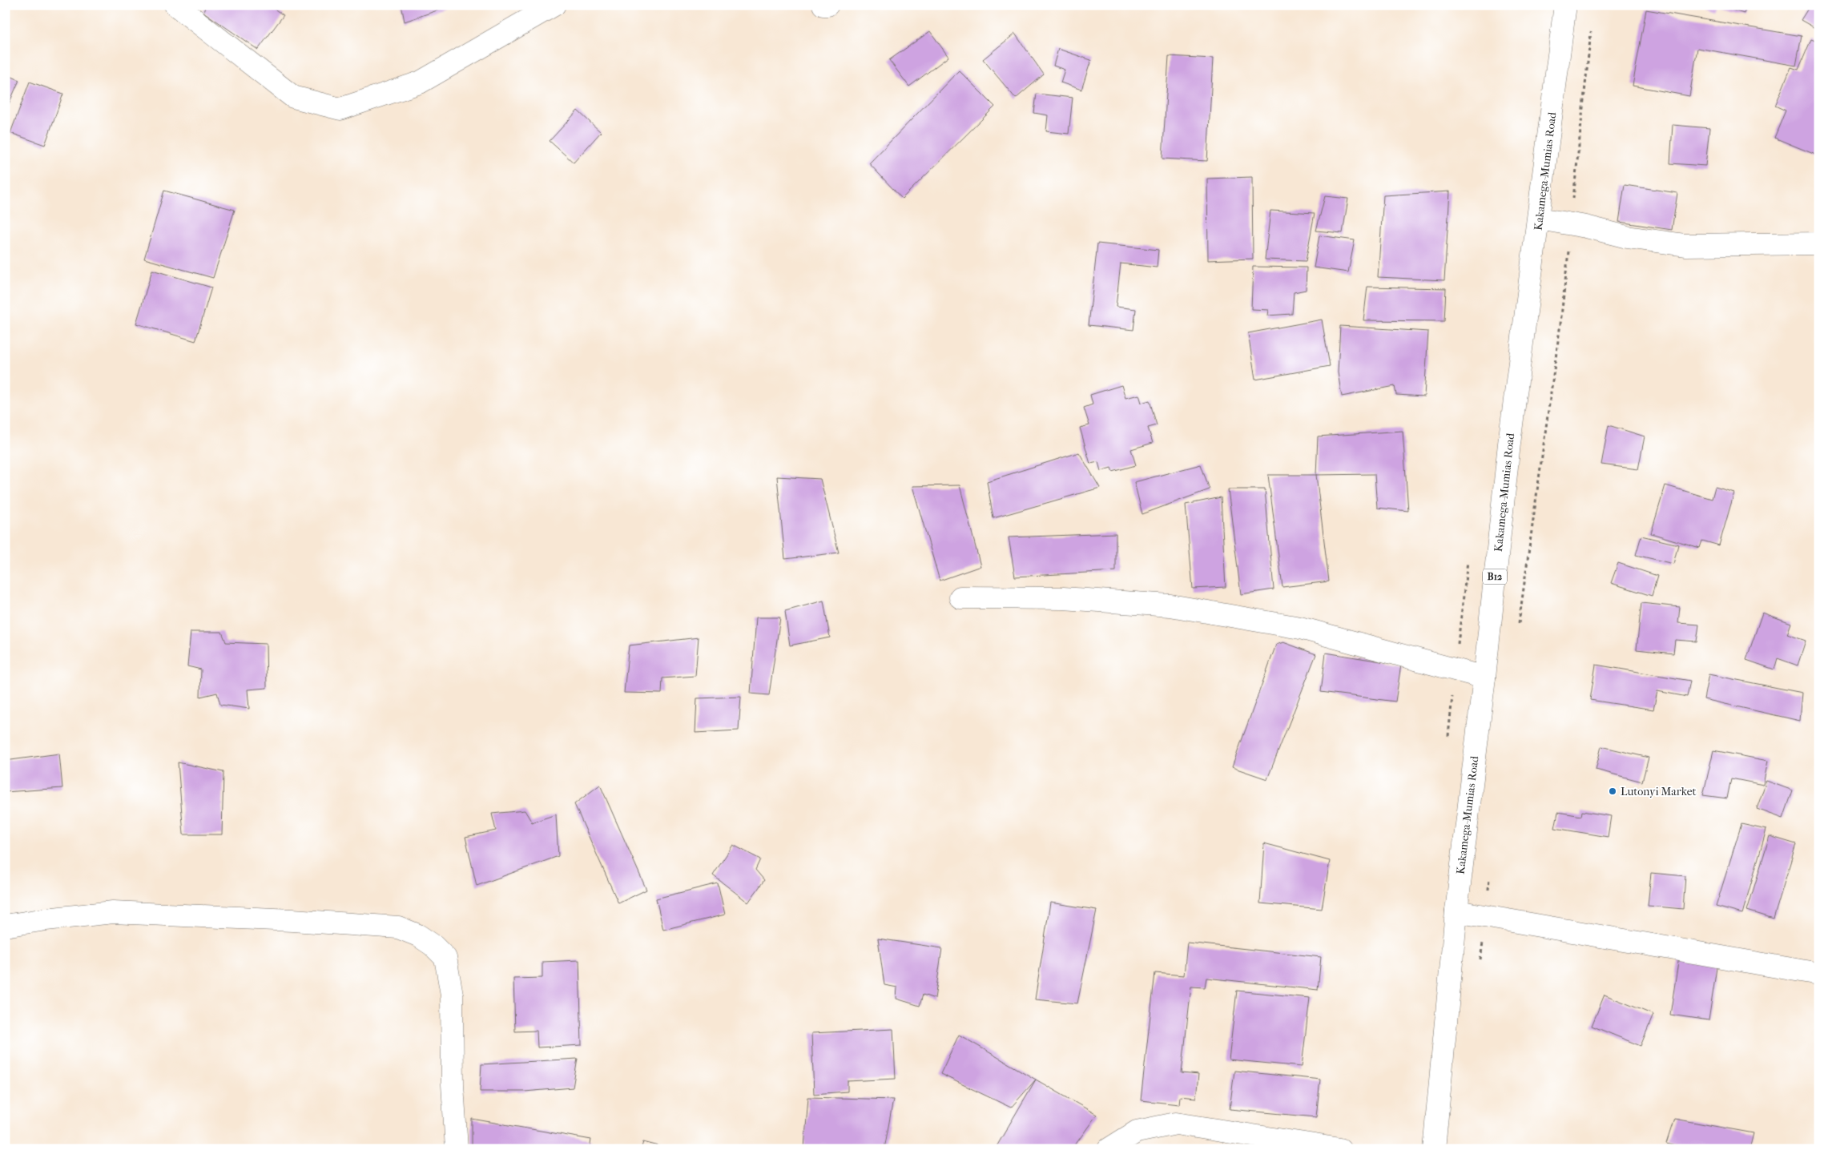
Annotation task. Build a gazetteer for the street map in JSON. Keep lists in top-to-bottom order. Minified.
{"streets":{"main road":["Kakamega-Mumias Road","B12"]},"places":["Lutonyi Market"]}
